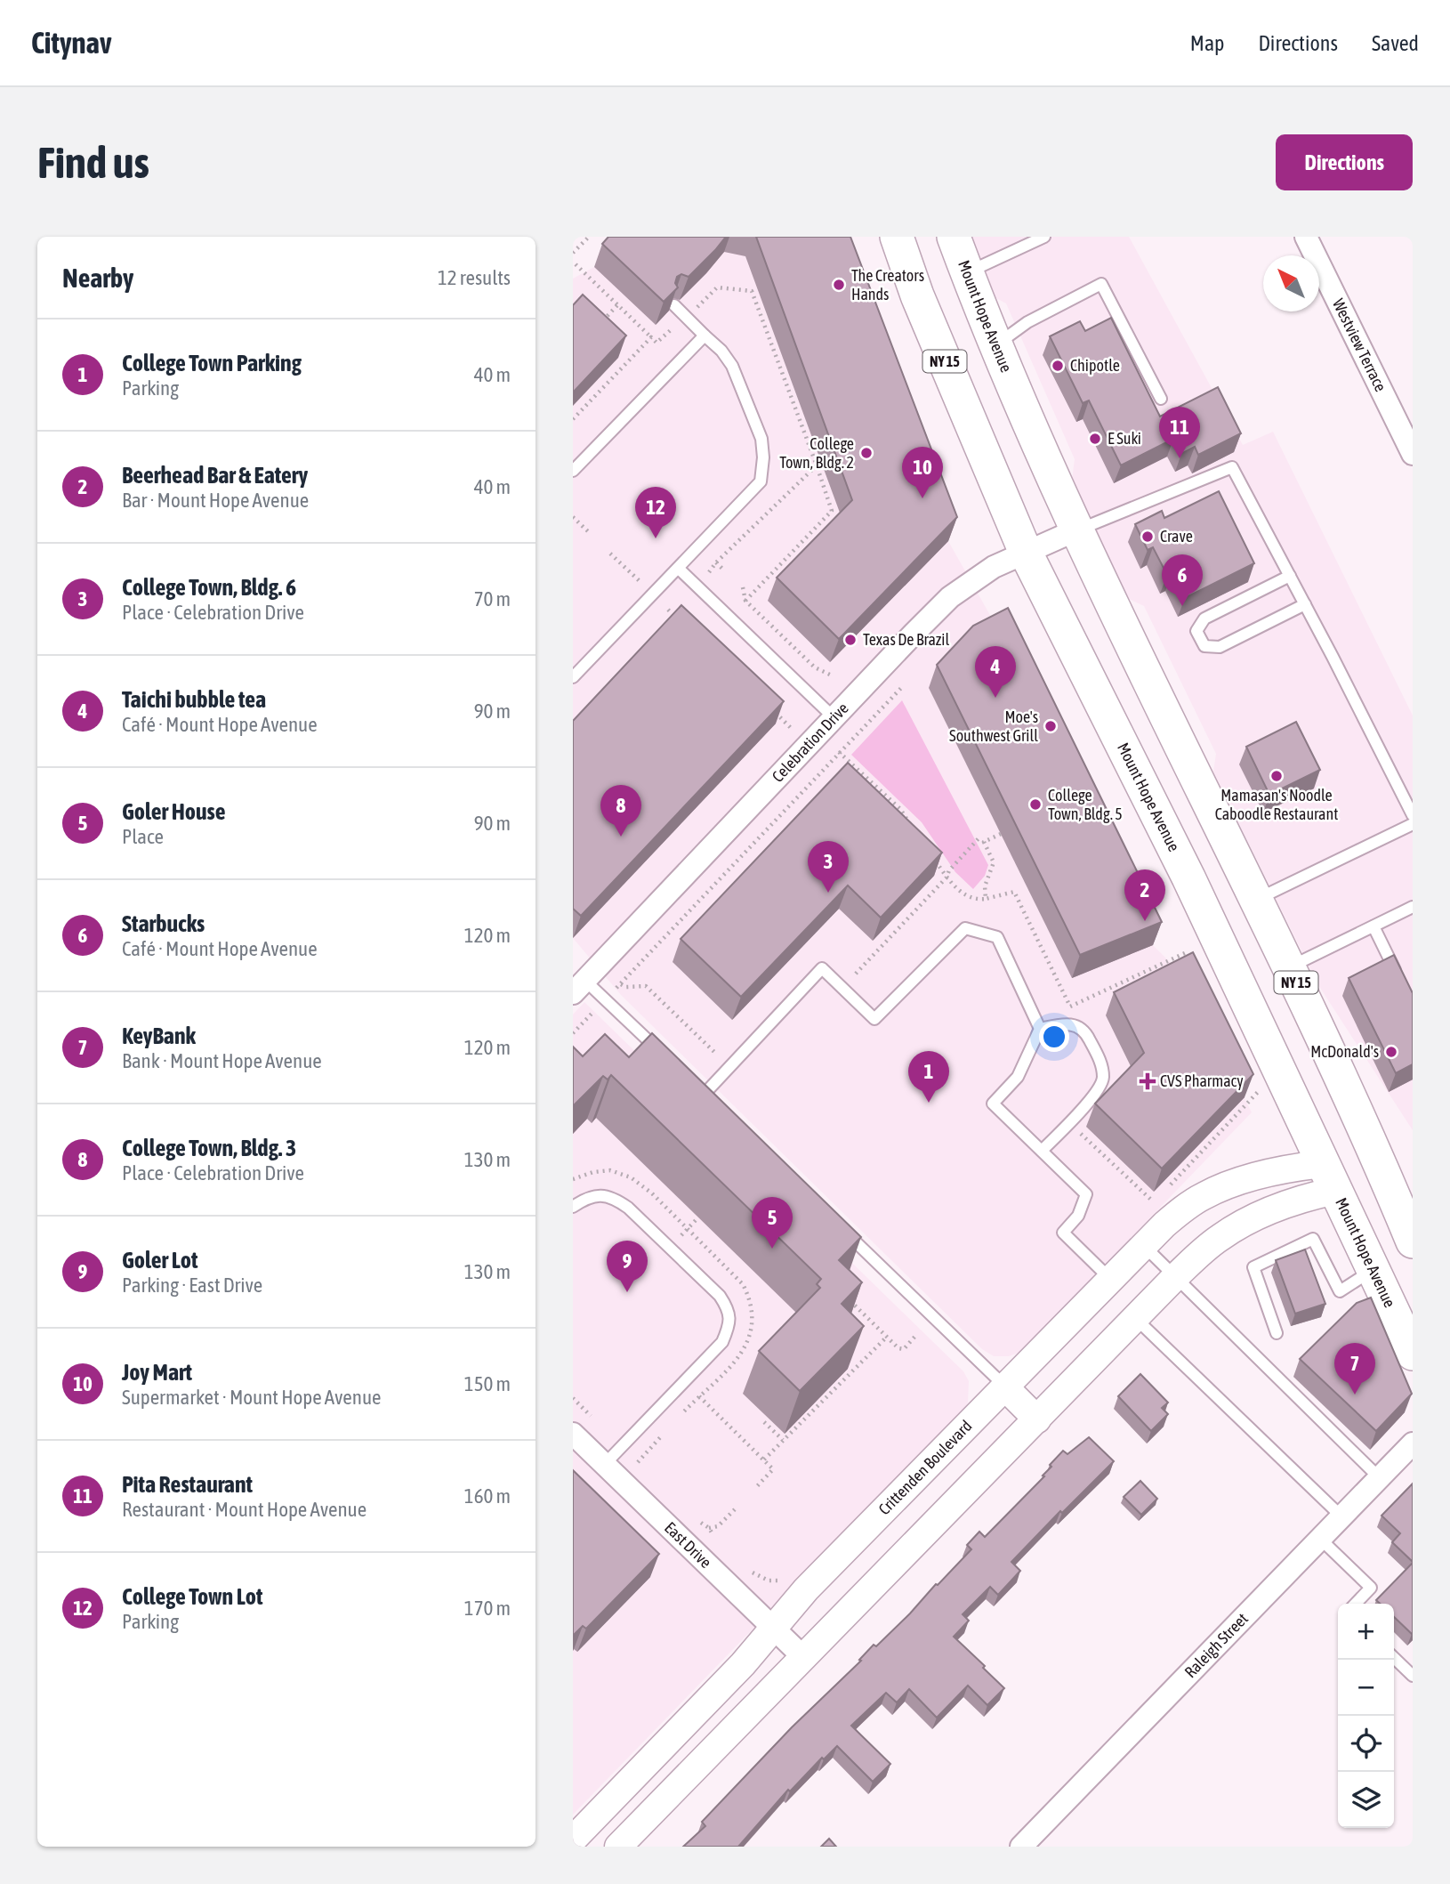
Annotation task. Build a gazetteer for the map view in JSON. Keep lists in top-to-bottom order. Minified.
{"streets":{"main road":["Mount Hope Avenue","NY 15"],"street":["Westview Terrace","Celebration Drive","Crittenden Boulevard","East Drive","Raleigh Street"]},"crossings":[["Mount Hope Avenue","Celebration Drive"],["Mount Hope Avenue","Crittenden Boulevard"],["Crittenden Boulevard","East Drive"]],"places":{"other":["The Creators Hands","Chipotle","E Suki","College Town, Bldg. 2","Crave","Texas De Brazil","Moe's Southwest Grill","Mamasan's Noodle Caboodle Restaurant","College Town, Bldg. 5","McDonald's"],"health":["CVS Pharmacy"]},"north":"top left","page":{"header":"Citynav","nav":["Map","Directions","Saved"],"buttons":"Directions","title":"Find us","heading":["Nearby","12 results"],"list":[{"mark":"1","name":"College Town Parking","note":"Parking","value":"40 m"},{"mark":"2","name":"Beerhead Bar & Eatery","note":"Bar · Mount Hope Avenue","value":"40 m"},{"mark":"3","name":"College Town, Bldg. 6","note":"Place · Celebration Drive","value":"70 m"},{"mark":"4","name":"Taichi bubble tea","note":"Café · Mount Hope Avenue","value":"90 m"},{"mark":"5","name":"Goler House","note":"Place","value":"90 m"},{"mark":"6","name":"Starbucks","note":"Café · Mount Hope Avenue","value":"120 m"},{"mark":"7","name":"KeyBank","note":"Bank · Mount Hope Avenue","value":"120 m"},{"mark":"8","name":"College Town, Bldg. 3","note":"Place · Celebration Drive","value":"130 m"},{"mark":"9","name":"Goler Lot","note":"Parking · East Drive","value":"130 m"},{"mark":"10","name":"Joy Mart","note":"Supermarket · Mount Hope Avenue","value":"150 m"},{"mark":"11","name":"Pita Restaurant","note":"Restaurant · Mount Hope Avenue","value":"160 m"},{"mark":"12","name":"College Town Lot","note":"Parking","value":"170 m"}],"pins":["11","10","12","6","4","8","3","2","1","5","9","7"],"map_buttons":["+","−"]}}
